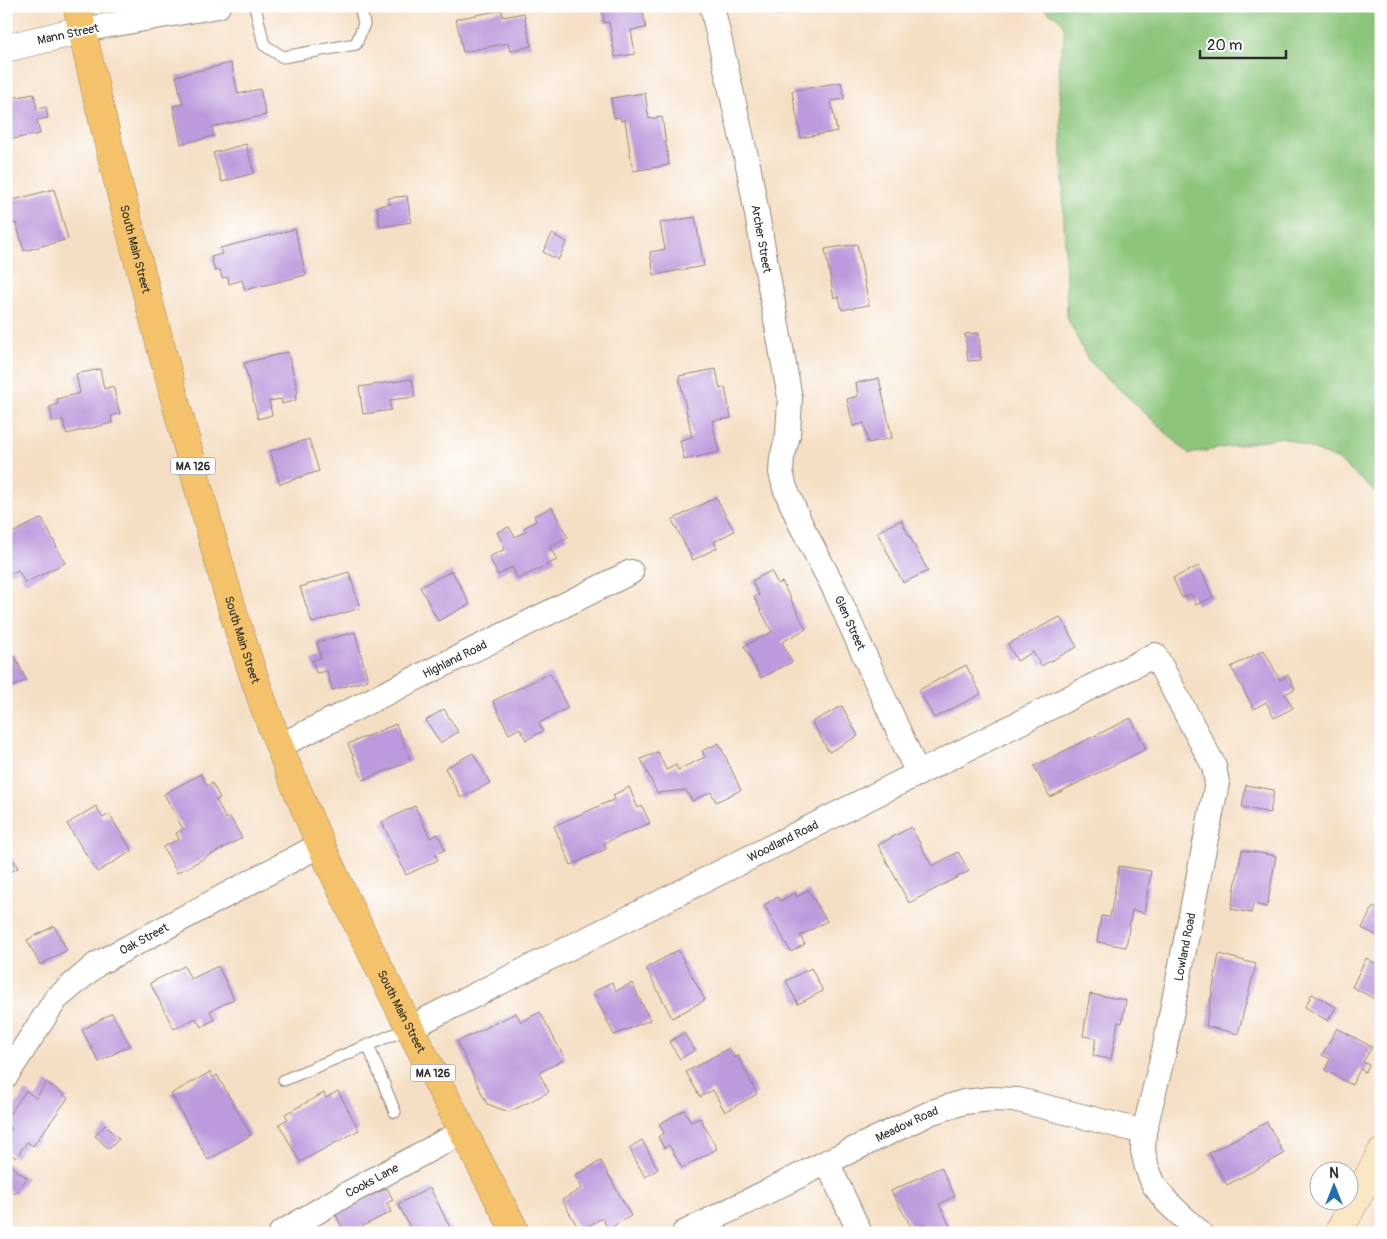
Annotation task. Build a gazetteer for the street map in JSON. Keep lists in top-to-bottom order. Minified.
{"streets":{"main road":["South Main Street","MA 126"],"street":["Mann Street","Archer Street","Glen Street","Highland Road","Woodland Road","Oak Street","Lowland Road","Meadow Road","Cooks Lane"]},"crossings":[["Mann Street","South Main Street"],["Archer Street","Glen Street"],["South Main Street","Highland Road"],["South Main Street","Woodland Road"],["South Main Street","Oak Street"],["South Main Street","Cooks Lane"],["Glen Street","Woodland Road"],["Woodland Road","Lowland Road"],["Lowland Road","Meadow Road"]],"scale_bar":"20 m","north":"top"}
